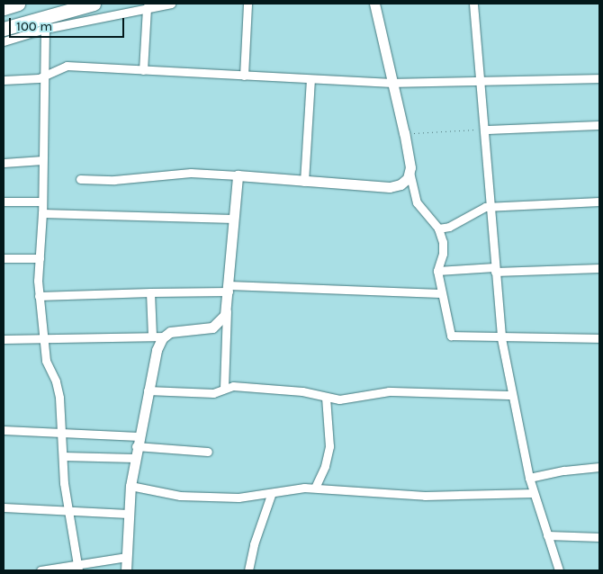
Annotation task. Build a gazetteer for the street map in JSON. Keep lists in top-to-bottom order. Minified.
{"scale_bar":"100 m"}
